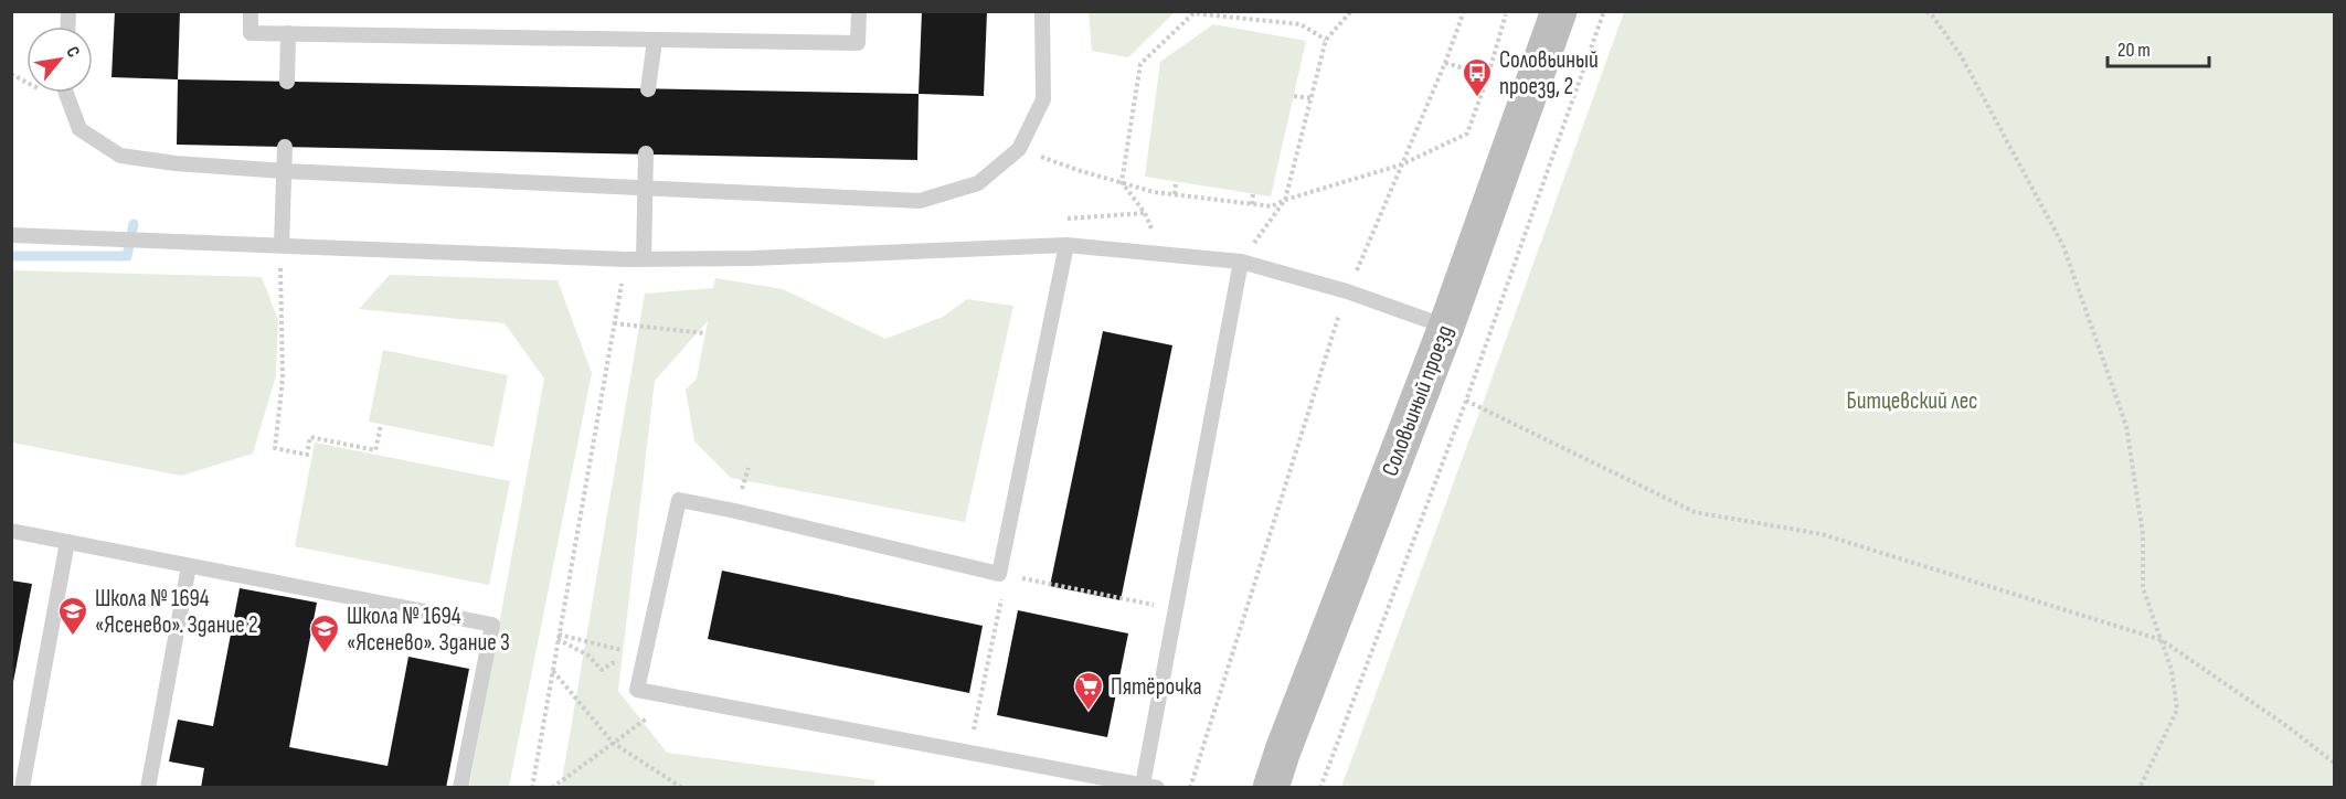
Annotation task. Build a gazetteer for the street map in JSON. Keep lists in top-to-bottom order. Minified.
{"streets":{"street":["Соловьиный проезд"]},"parks":["Битцевский лес"],"places":{"bus stop":["Соловьиный проезд, 2"],"school or university":["Школа № 1694 «Ясенево». Здание 2","Школа № 1694 «Ясенево». Здание 3"],"supermarket":["Пятёрочка"]},"scale_bar":"20 m","north":"top right"}
